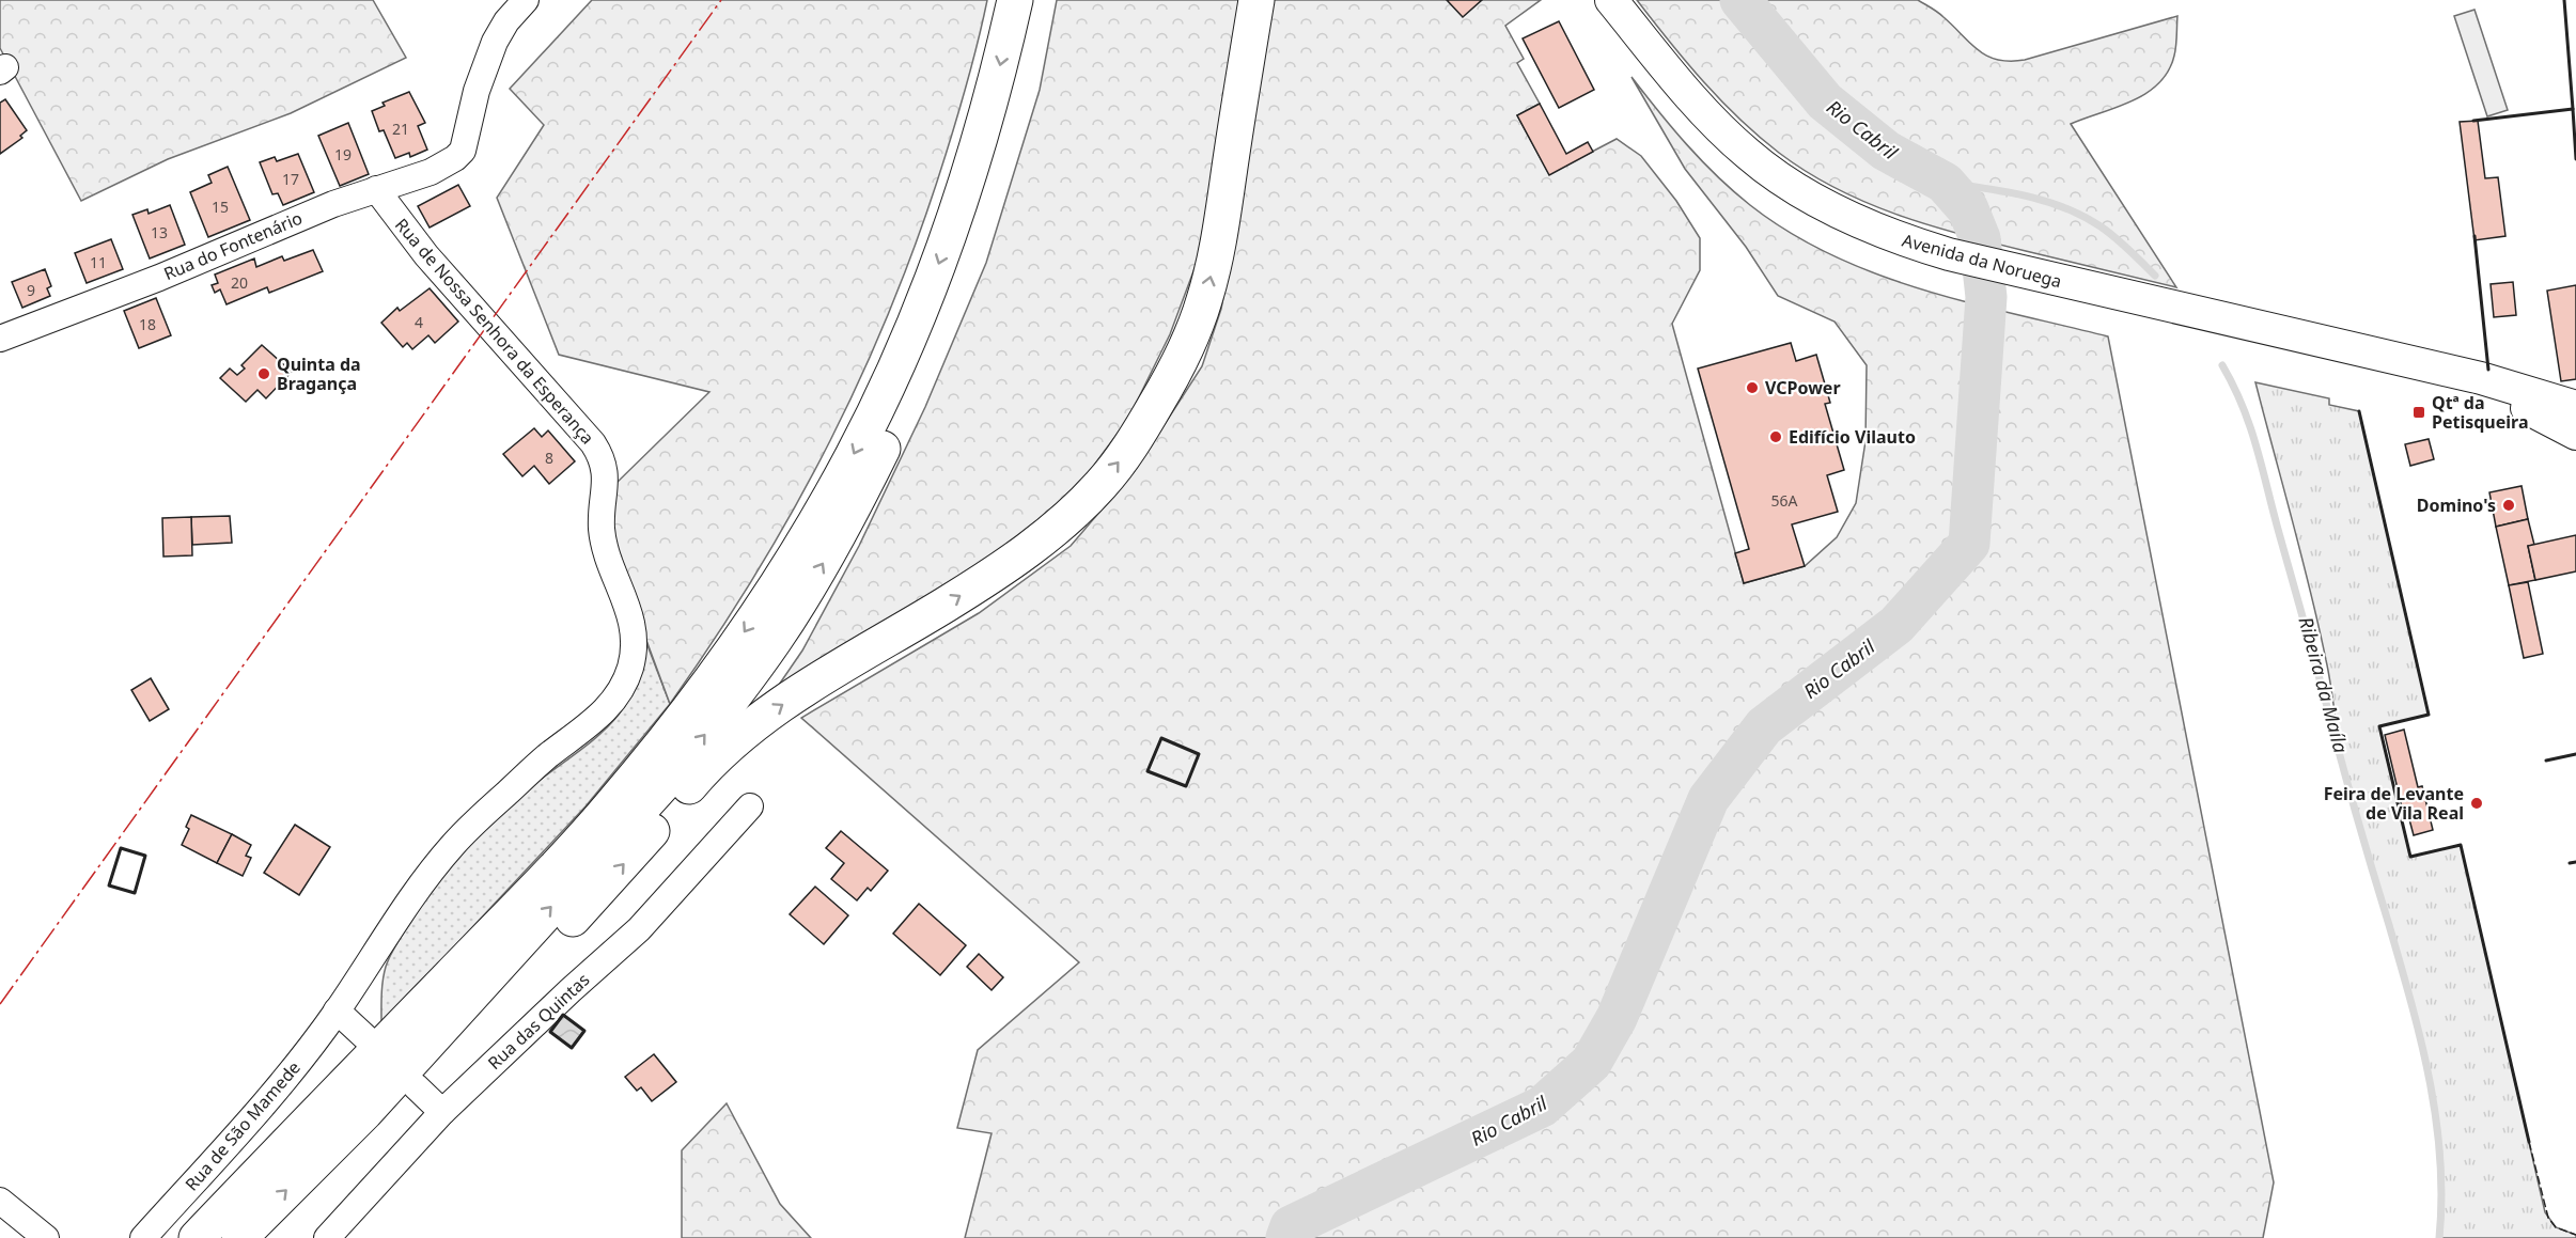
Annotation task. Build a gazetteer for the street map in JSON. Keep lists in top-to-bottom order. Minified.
{"streets":{"main road":["Avenida da Noruega"],"street":["Rua do Fontenário","Rua de Nossa Senhora da Esperança","Rua das Quintas","Rua de São Mamede"]},"crossings":[["Rua do Fontenário","Rua de Nossa Senhora da Esperança"],["Rua de Nossa Senhora da Esperança","Rua de São Mamede"]],"water":["Rio Cabril","Ribeira da Maíla"],"places":{"other":["Quinta da Bragança","VCPower","Edifício Vilauto","Domino's","Feira de Levante de Vila Real"],"transit":["Qtª da Petisqueira"]},"house_numbers":["21","19","17","15","13","11","20","9","4","18","8","56A"]}
